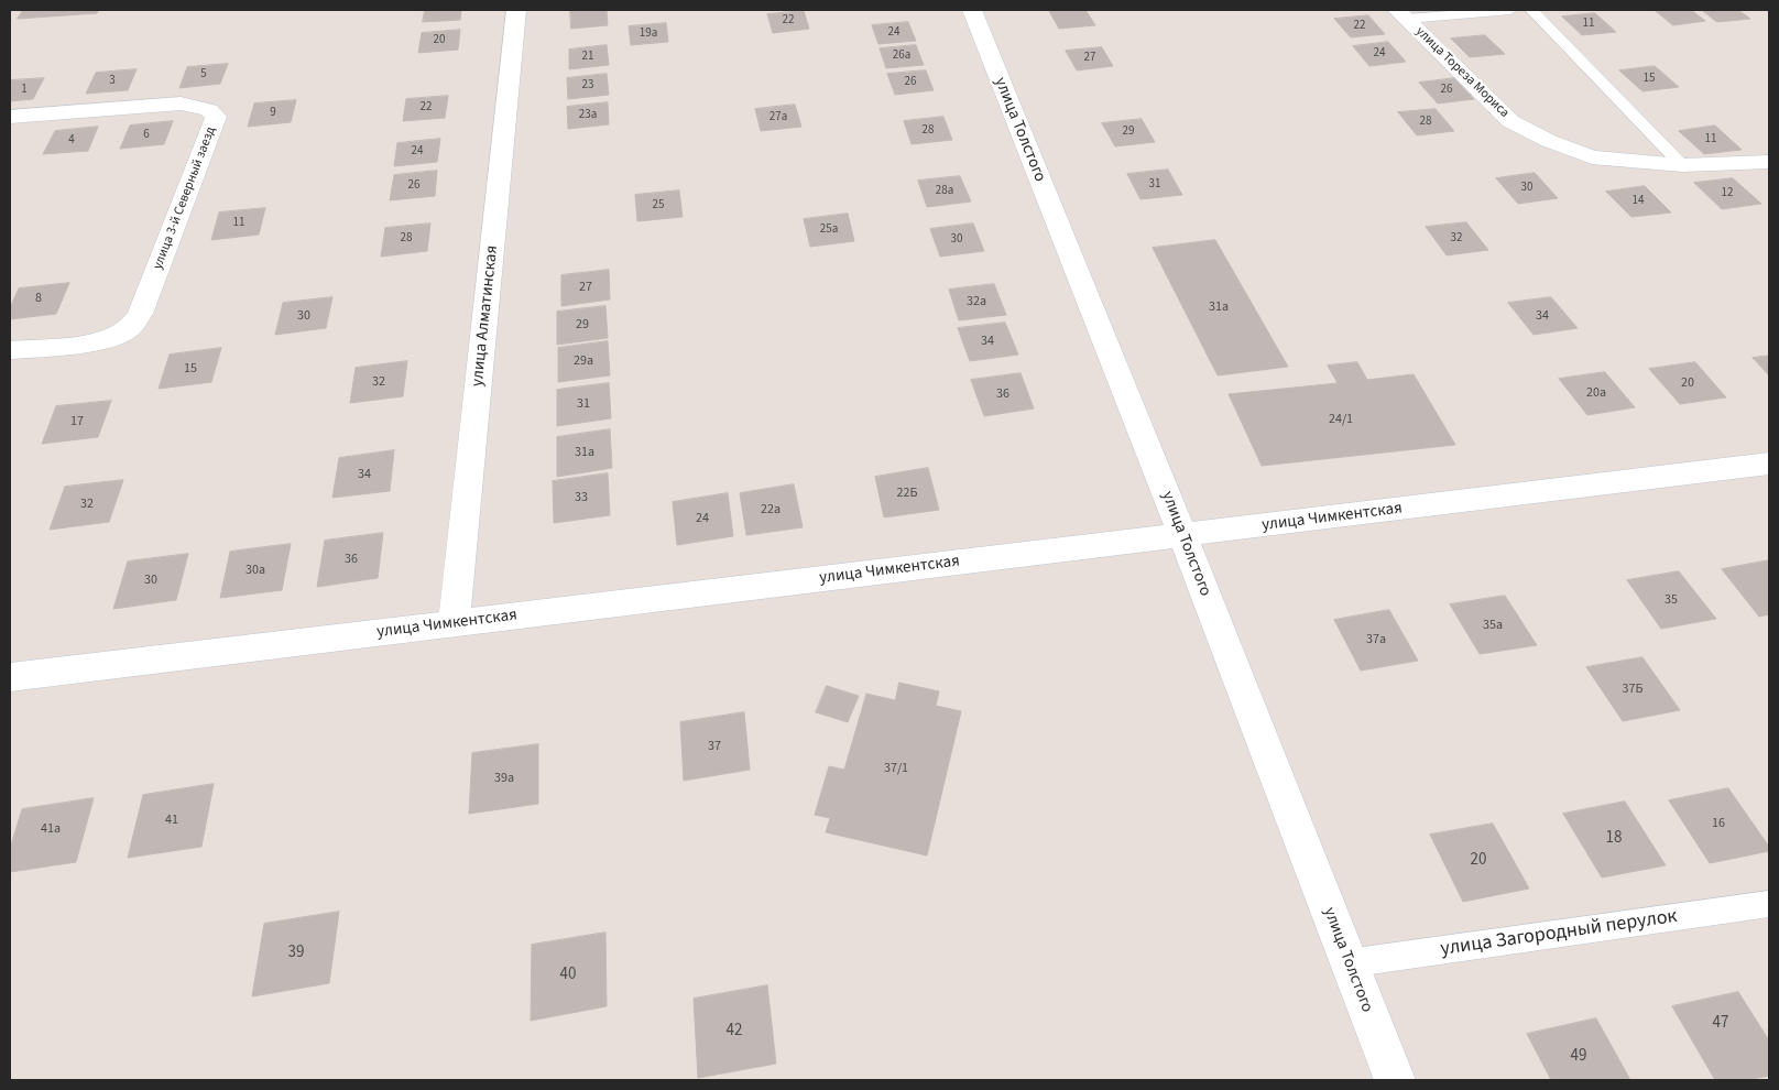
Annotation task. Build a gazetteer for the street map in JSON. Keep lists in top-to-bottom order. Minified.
{"streets":{"street":["улица Тореза Мориса","улица Толстого","улица 3-й Северный заезд","улица Алматинская","улица Чимкентская"],"lane":["улица Загородный перулок"]},"crossings":[["улица Толстого","улица Чимкентская"],["улица Толстого","улица Загородный перулок"],["улица Алматинская","улица Чимкентская"]],"house_numbers":["22","11","22","24","19а","20","24","26а","21","27","5","15","3","26","23","1","26","22","9","23а","27а","28","28","29","6","11","4","24","31","26","30","28а","12","14","25","11","25а","28","32","30","27","8","32а","31а","30","34","29","34","29а","15","32","20","20а","36","31","24/1","17","31а","34","22Б","33","32","22а","24","36","30а","30","35","35а","37а","37Б","37","37/1","39а","41","16","41а","18","20","39","40","47","42","49"]}
